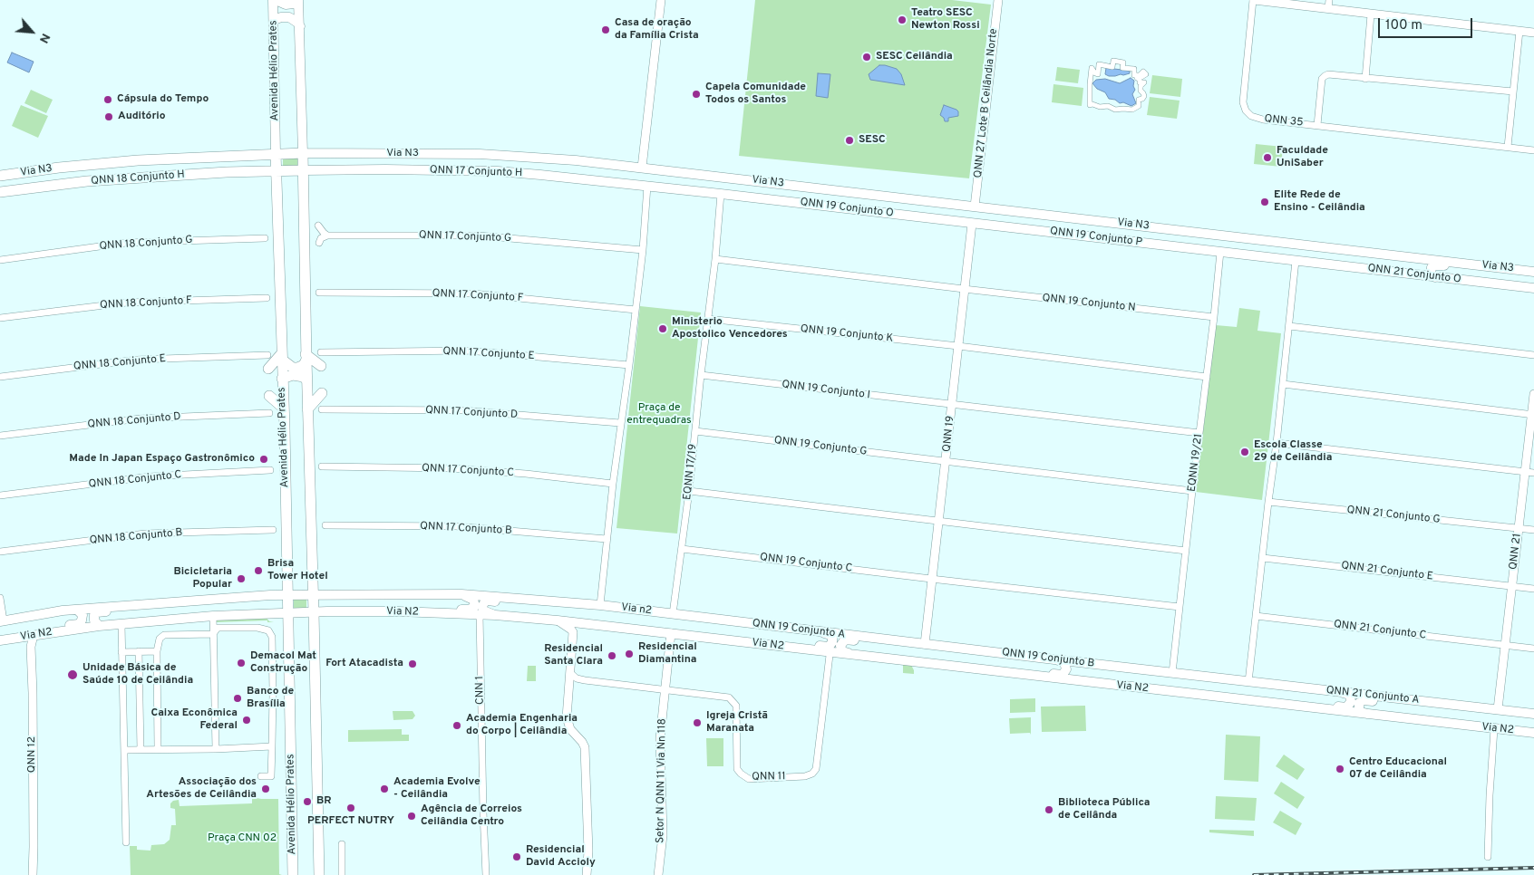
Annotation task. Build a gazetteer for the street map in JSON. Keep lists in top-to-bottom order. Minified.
{"streets":{"main road":["Avenida Hélio Prates","Via N3","QNN 17 Conjunto H","QNN 18 Conjunto H","QNN 19 Conjunto O","QNN 19 Conjunto P","QNN 21 Conjunto O","Via n2","Via N2","QNN 19 Conjunto A","QNN 19 Conjunto B","QNN 21 Conjunto A"],"street":["QNN 27 Lote B Ceilândia Norte","QNN 35","QNN 17 Conjunto G","QNN 18 Conjunto G","QNN 17 Conjunto F","QNN 18 Conjunto F","QNN 19 Conjunto N","QNN 19 Conjunto K","QNN 17 Conjunto E","QNN 18 Conjunto E","QNN 19 Conjunto I","QNN 17 Conjunto D","QNN 18 Conjunto D","QNN 19","QNN 19 Conjunto G","EQNN 19/21","QNN 17 Conjunto C","EQNN 17/19","QNN 18 Conjunto C","QNN 21 Conjunto G","QNN 17 Conjunto B","QNN 18 Conjunto B","QNN 21","QNN 19 Conjunto C","QNN 21 Conjunto E","QNN 21 Conjunto C","CNN 1","QNN 12","QNN 11","Setor N QNN 11 Via Nn 118"]},"crossings":[["Avenida Hélio Prates","Via N3"],["Avenida Hélio Prates","QNN 18 Conjunto H"],["Avenida Hélio Prates","Via N2"],["QNN 27 Lote B Ceilândia Norte","Via N3"],["QNN 19 Conjunto O","QNN 19 Conjunto P"],["QNN 19 Conjunto O","QNN 19"],["QNN 19 Conjunto O","EQNN 17/19"],["QNN 19 Conjunto P","QNN 19"],["QNN 19 Conjunto P","EQNN 19/21"],["QNN 19 Conjunto N","QNN 19"],["QNN 19 Conjunto N","EQNN 19/21"],["QNN 19 Conjunto N","EQNN 17/19"],["QNN 19 Conjunto K","QNN 19"],["QNN 19 Conjunto K","EQNN 19/21"],["QNN 19 Conjunto K","EQNN 17/19"],["QNN 19 Conjunto I","QNN 19"],["QNN 19 Conjunto I","EQNN 19/21"],["QNN 19 Conjunto I","EQNN 17/19"],["QNN 19","QNN 19 Conjunto G"],["QNN 19","QNN 19 Conjunto C"],["QNN 19","QNN 19 Conjunto A"],["QNN 19","QNN 19 Conjunto B"],["QNN 19 Conjunto G","EQNN 19/21"],["QNN 19 Conjunto G","EQNN 17/19"],["EQNN 19/21","QNN 19 Conjunto C"],["EQNN 19/21","QNN 19 Conjunto B"],["EQNN 17/19","QNN 19 Conjunto C"],["EQNN 17/19","Via n2"],["EQNN 17/19","QNN 19 Conjunto A"],["QNN 21 Conjunto G","QNN 21"],["QNN 21","QNN 21 Conjunto E"],["QNN 21","QNN 21 Conjunto C"],["QNN 21","QNN 21 Conjunto A"],["Via n2","Via N2"],["Via n2","QNN 19 Conjunto A"],["Via N2","CNN 1"],["Via N2","QNN 12"],["Via N2","QNN 11"],["Via N2","Setor N QNN 11 Via Nn 118"],["QNN 19 Conjunto A","QNN 19 Conjunto B"],["QNN 11","Setor N QNN 11 Via Nn 118"]],"parks":["Praça de entrequadras","Praça CNN 02"],"places":["Teatro SESC Newton Rossi","Casa de oração da Família Crista","SESC Ceilândia","Capela Comunidade Todos os Santos","Cápsula do Tempo","Auditório","SESC","Faculdade UniSaber","Elite Rede de Ensino - Ceilândia","Ministerio Apostolico Vencedores","Escola Classe 29 de Ceilândia","Made In Japan Espaço Gastronômico","Brisa Tower Hotel","Bicicletaria Popular","Residencial Diamantina","Residencial Santa Clara","Demacol Mat Construção","Fort Atacadista","Unidade Básica de Saúde 10 de Ceilândia","Banco de Brasília","Caixa Econômica Federal","Igreja Cristã Maranata","Academia Engenharia do Corpo | Ceilândia","Centro Educacional 07 de Ceilândia","Associação dos Artesões de Ceilândia","Academia Evolve - Ceilândia","BR","PERFECT NUTRY","Biblioteca Pública de Ceilânda","Agência de Correios Ceilândia Centro","Residencial David Accioly"],"scale_bar":"100 m","north":"bottom right"}
